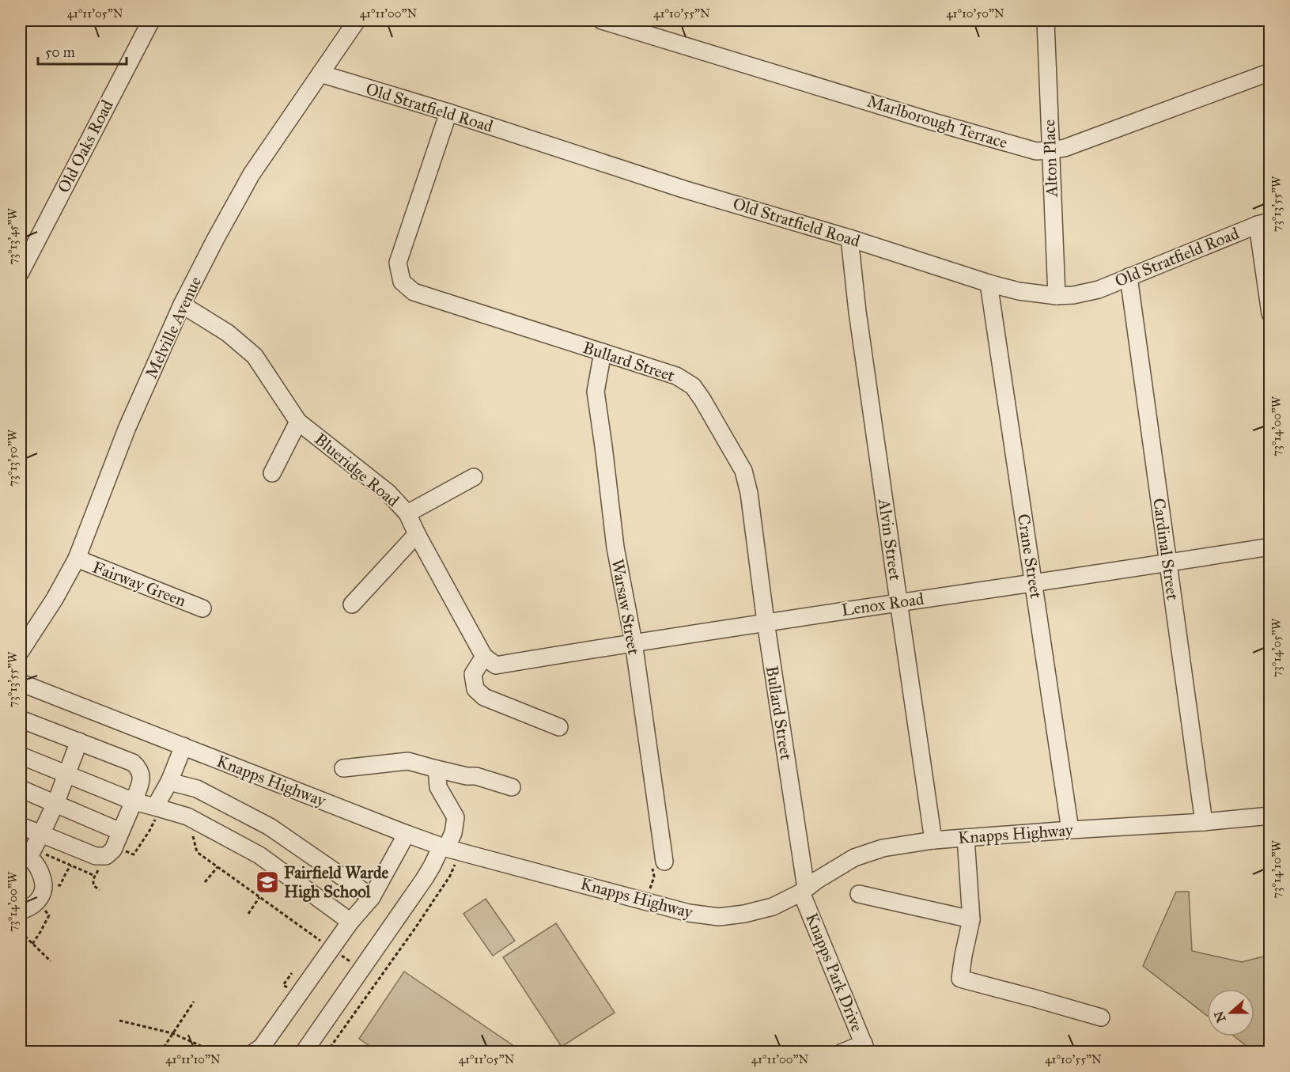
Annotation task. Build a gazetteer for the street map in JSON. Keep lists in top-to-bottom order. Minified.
{"streets":{"street":["Old Stratfield Road","Marlborough Terrace","Old Oaks Road","Alton Place","Melville Avenue","Bullard Street","Blueridge Road","Alvin Street","Cardinal Street","Crane Street","Fairway Green","Lenox Road","Warsaw Street","Knapps Highway","Knapps Park Drive"]},"crossings":[["Old Stratfield Road","Alton Place"],["Old Stratfield Road","Melville Avenue"],["Old Stratfield Road","Bullard Street"],["Old Stratfield Road","Alvin Street"],["Old Stratfield Road","Cardinal Street"],["Old Stratfield Road","Crane Street"],["Marlborough Terrace","Alton Place"],["Melville Avenue","Blueridge Road"],["Melville Avenue","Fairway Green"],["Bullard Street","Lenox Road"],["Bullard Street","Warsaw Street"],["Bullard Street","Knapps Highway"],["Bullard Street","Knapps Park Drive"],["Blueridge Road","Lenox Road"],["Alvin Street","Lenox Road"],["Alvin Street","Knapps Highway"],["Cardinal Street","Lenox Road"],["Cardinal Street","Knapps Highway"],["Crane Street","Lenox Road"],["Crane Street","Knapps Highway"],["Lenox Road","Warsaw Street"],["Knapps Highway","Knapps Park Drive"]],"places":{"school or university":["Fairfield Warde High School"]},"scale_bar":"50 m","north":"left","coordinates":["41°11'05\"N","41°11'00\"N","41°10'55\"N","41°10'50\"N","73°13'55\"W","73°13'45\"W","73°14'00\"W","73°13'50\"W","73°14'05\"W","73°14'10\"W","41°11'10\"N"]}
